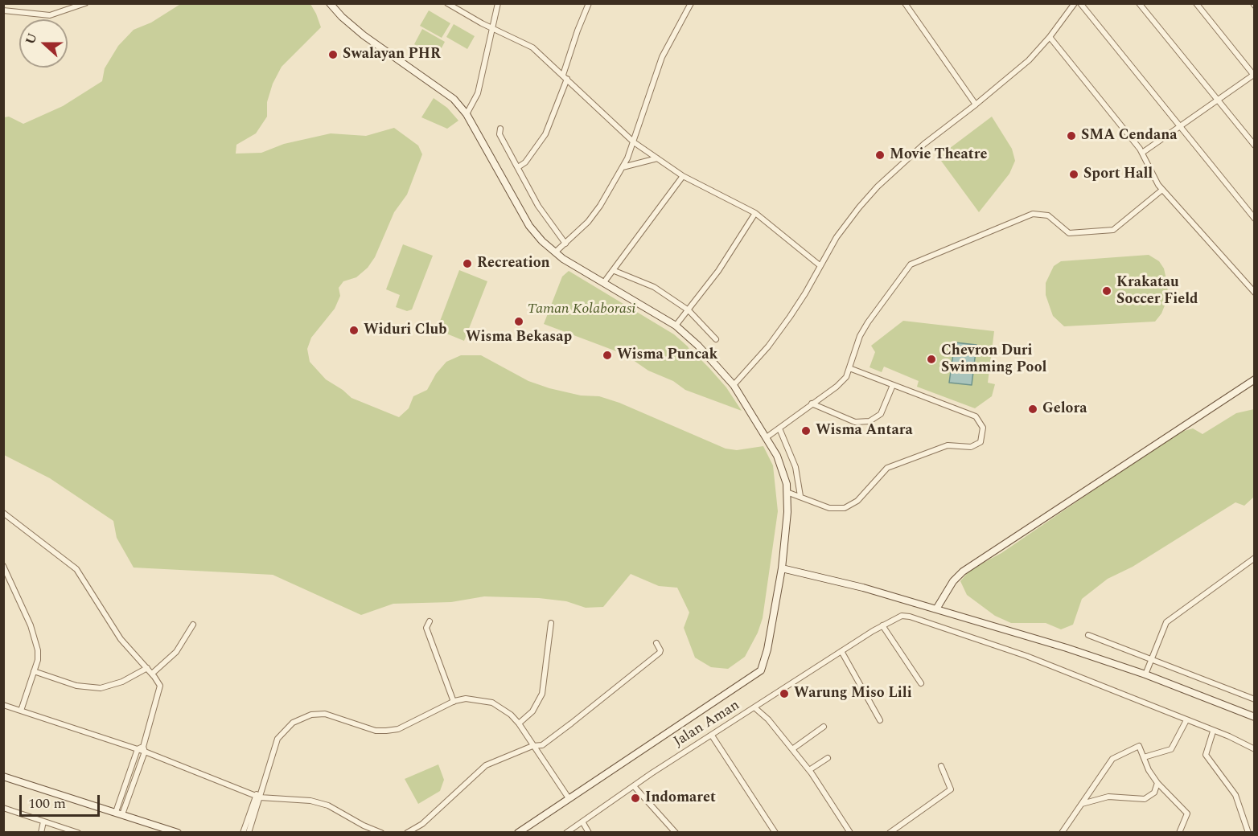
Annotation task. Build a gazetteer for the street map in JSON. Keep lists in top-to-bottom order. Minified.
{"streets":{"street":["Jalan Aman"]},"parks":["Taman Kolaborasi"],"places":["Swalayan PHR","SMA Cendana","Movie Theatre","Sport Hall","Recreation","Krakatau Soccer Field","Wisma Bekasap","Widuri Club","Wisma Puncak","Chevron Duri Swimming Pool","Gelora","Wisma Antara","Warung Miso Lili","Indomaret"],"scale_bar":"100 m","north":"left"}
